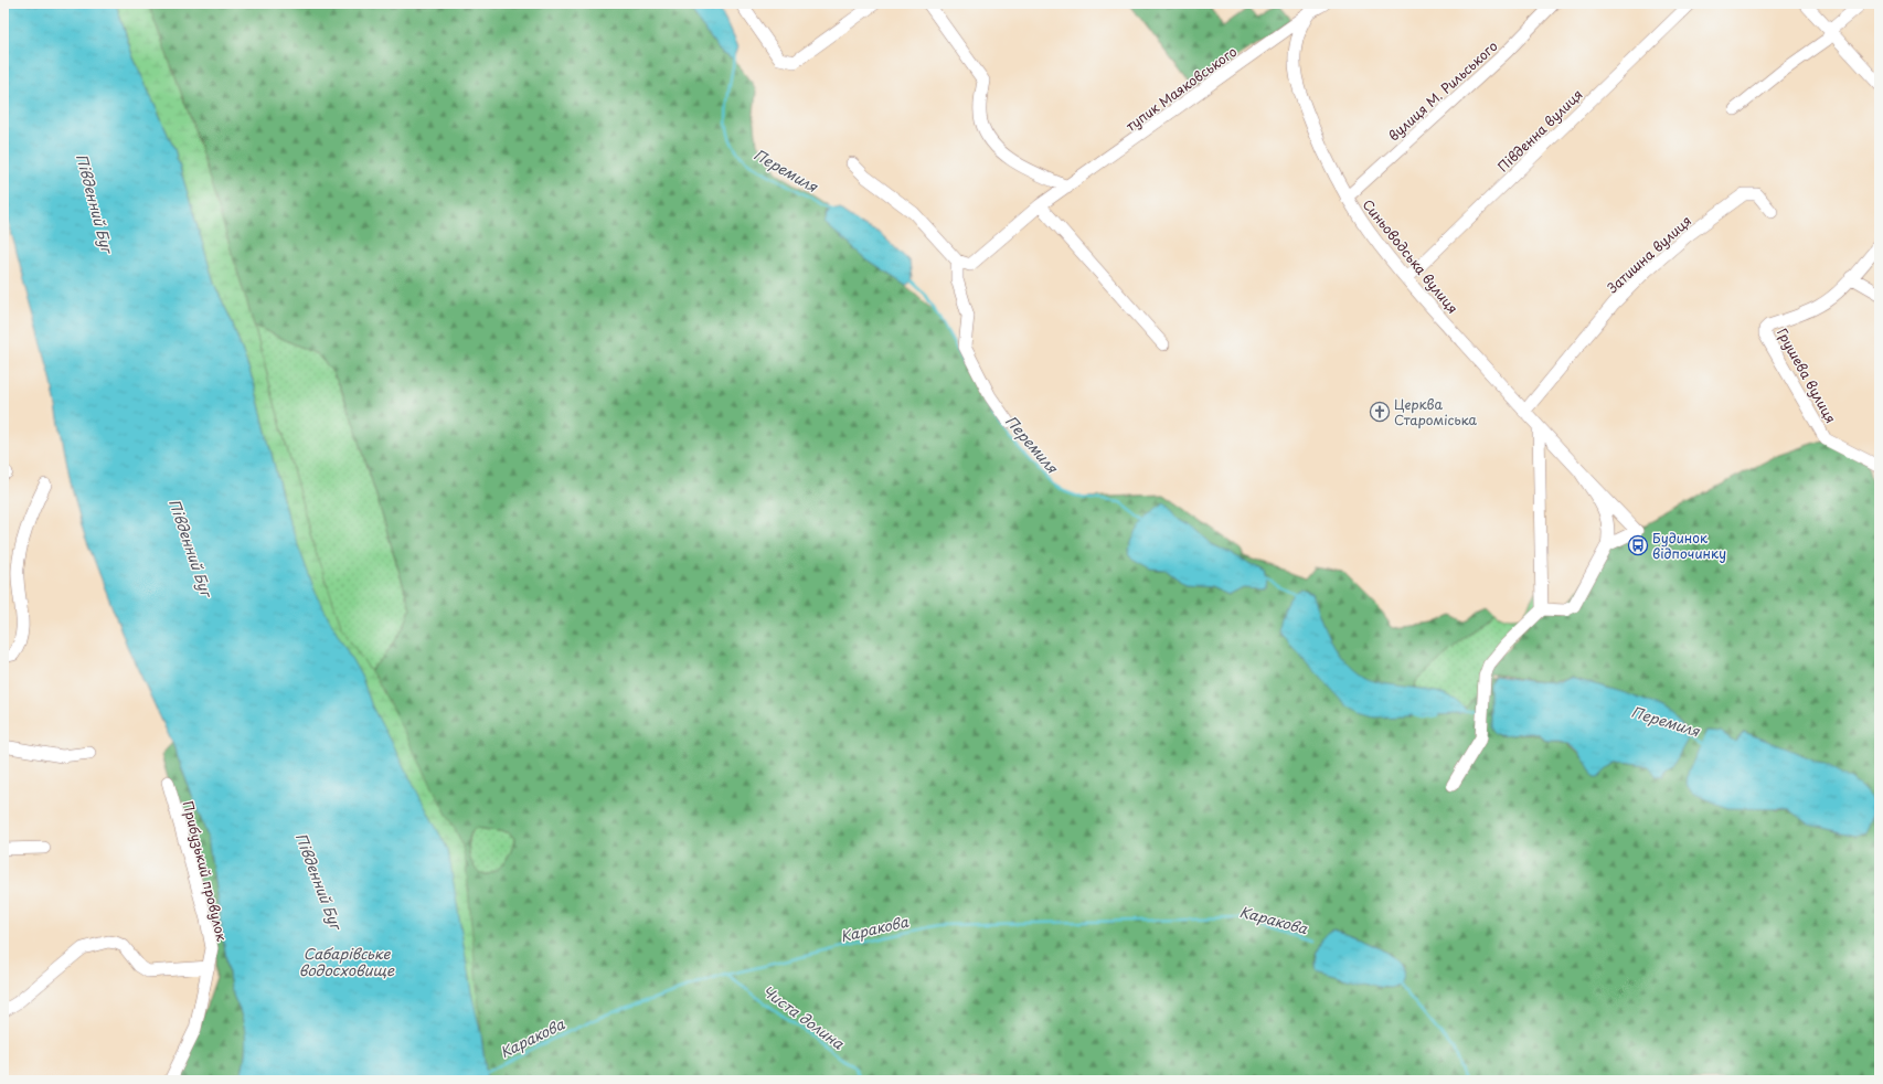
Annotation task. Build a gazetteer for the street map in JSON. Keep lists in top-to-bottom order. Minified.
{"streets":{"street":["тупик Маяковського","вулиця М. Рильського","Південна вулиця","Затишна вулиця","Синьоводська вулиця","Грушева вулиця","Прибузький провулок"]},"crossings":[["тупик Маяковського","Синьоводська вулиця"],["вулиця М. Рильського","Синьоводська вулиця"],["Південна вулиця","Синьоводська вулиця"],["Затишна вулиця","Синьоводська вулиця"]],"water":["Перемиля","Південний Буг","Каракова","Сабарівське водосховище","Чиста долина"],"places":{"church":["Церква Староміська"],"bus stop":["Будинок відпочинку"]}}
